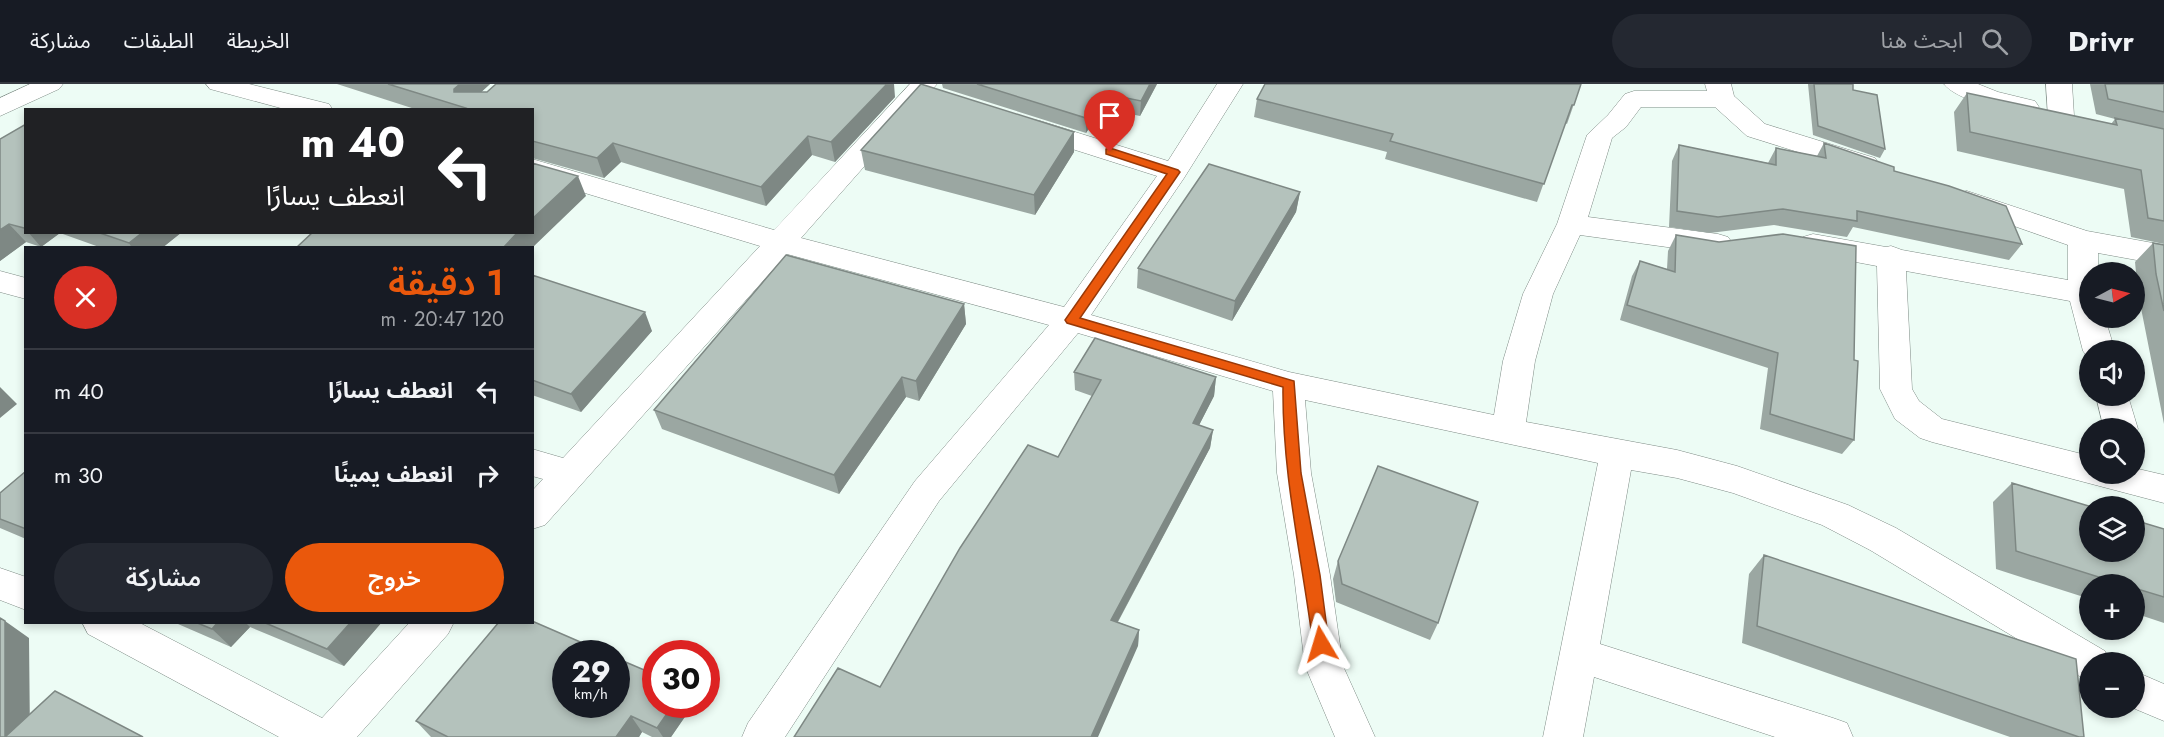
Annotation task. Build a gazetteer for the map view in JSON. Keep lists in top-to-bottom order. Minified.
{"north":"right","page":{"header":"Drivr","search":"ابحث هنا","nav":["الخريطة","الطبقات","مشاركة"],"turn":["40 m","انعطف يسارًا"],"heading":["1 دقيقة","120 m · 20:47"],"map_buttons":["+","−"],"list":[{"name":"انعطف يسارًا","value":"40 m"},{"name":"انعطف يمينًا","value":"30 m"}],"buttons":["خروج","مشاركة"],"speed":"29 km/h","limit":"30"}}
